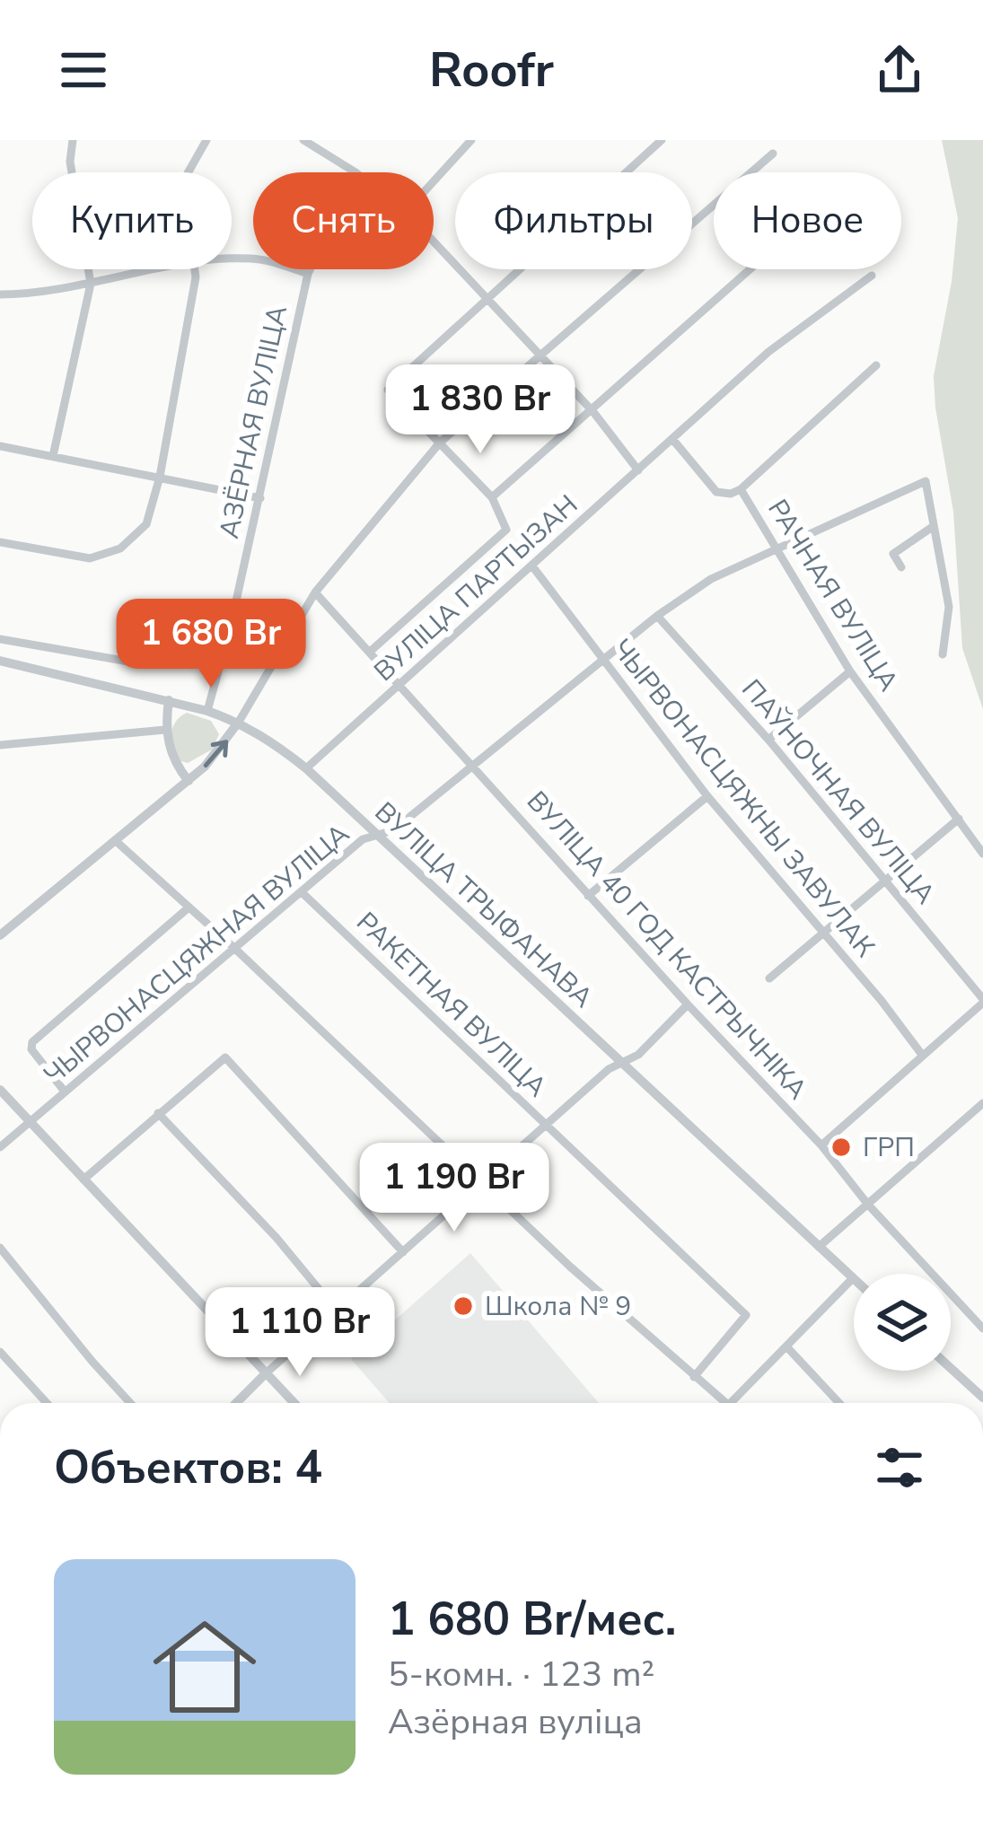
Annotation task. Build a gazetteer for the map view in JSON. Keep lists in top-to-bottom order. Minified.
{"streets":{"street":["АЗЁРНАЯ ВУЛІЦА","ВУЛІЦА ПАРТЫЗАН","РАЧНАЯ ВУЛІЦА","ПАЎНОЧНАЯ ВУЛІЦА","ЧЫРВОНАСЦЯЖНЫ ЗАВУЛАК","ВУЛІЦА ТРЫФАНАВА","ВУЛІЦА 40 ГОД КАСТРЫЧНІКА","ЧЫРВОНАСЦЯЖНАЯ ВУЛІЦА","РАКЕТНАЯ ВУЛІЦА"]},"crossings":[["АЗЁРНАЯ ВУЛІЦА","ВУЛІЦА ТРЫФАНАВА"],["ВУЛІЦА ПАРТЫЗАН","РАЧНАЯ ВУЛІЦА"],["ВУЛІЦА ПАРТЫЗАН","ЧЫРВОНАСЦЯЖНЫ ЗАВУЛАК"],["ВУЛІЦА ПАРТЫЗАН","ВУЛІЦА ТРЫФАНАВА"],["ВУЛІЦА ПАРТЫЗАН","ВУЛІЦА 40 ГОД КАСТРЫЧНІКА"],["РАЧНАЯ ВУЛІЦА","ЧЫРВОНАСЦЯЖНАЯ ВУЛІЦА"],["ПАЎНОЧНАЯ ВУЛІЦА","ЧЫРВОНАСЦЯЖНЫ ЗАВУЛАК"],["ПАЎНОЧНАЯ ВУЛІЦА","ВУЛІЦА 40 ГОД КАСТРЫЧНІКА"],["ПАЎНОЧНАЯ ВУЛІЦА","ЧЫРВОНАСЦЯЖНАЯ ВУЛІЦА"],["ЧЫРВОНАСЦЯЖНЫ ЗАВУЛАК","ЧЫРВОНАСЦЯЖНАЯ ВУЛІЦА"],["ВУЛІЦА ТРЫФАНАВА","ЧЫРВОНАСЦЯЖНАЯ ВУЛІЦА"],["ВУЛІЦА 40 ГОД КАСТРЫЧНІКА","ЧЫРВОНАСЦЯЖНАЯ ВУЛІЦА"],["ЧЫРВОНАСЦЯЖНАЯ ВУЛІЦА","РАКЕТНАЯ ВУЛІЦА"]],"places":["ГРП","Школа № 9"],"page":{"header":"Roofr","chip":["Купить","Снять","Фильтры","Новое"],"price":["1 830 Br","1 680 Br","1 190 Br","1 110 Br"],"heading":"Объектов: 4","list":[{"name":"1 680 Br/мес.","note":"5-комн. · 123 m² · Азёрная вуліца"}]}}
